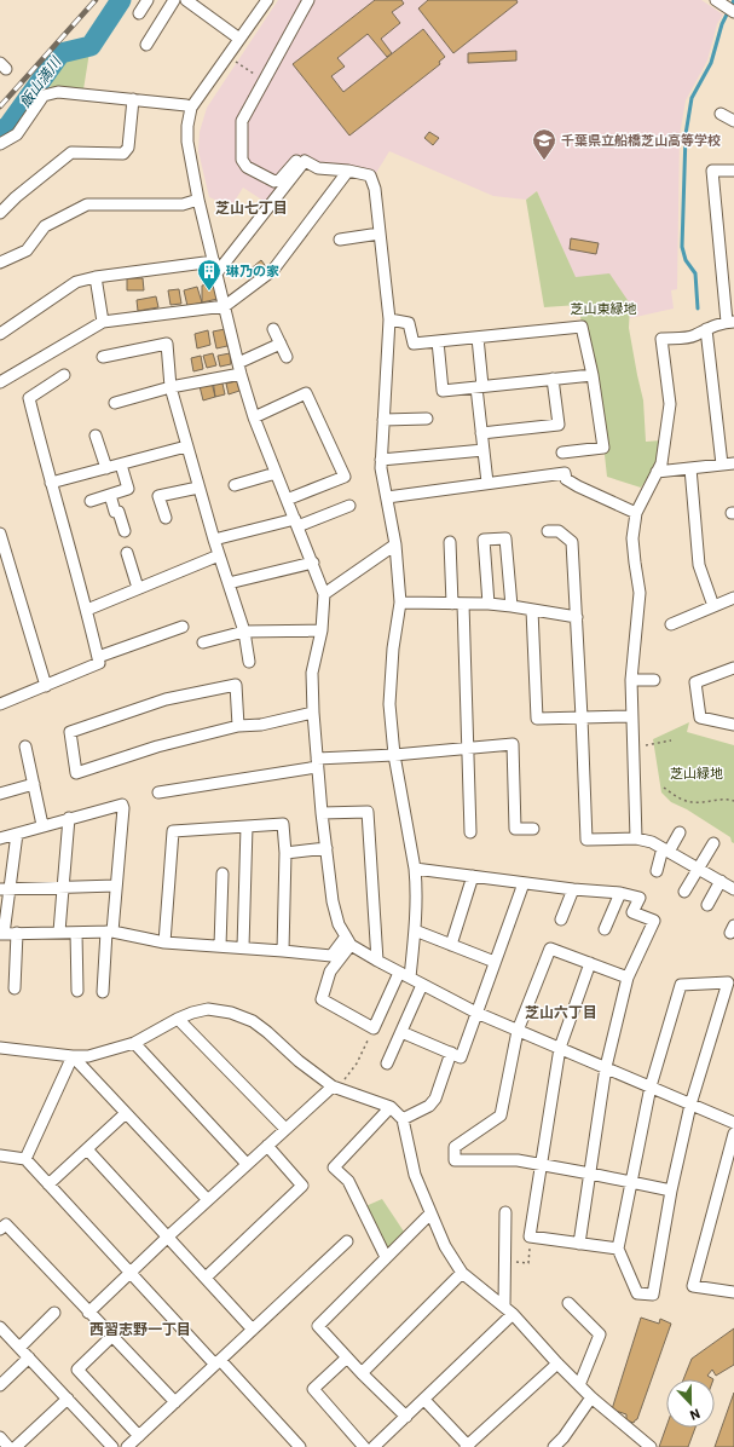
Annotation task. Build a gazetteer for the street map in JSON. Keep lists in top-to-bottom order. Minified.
{"districts":["芝山七丁目","芝山六丁目","西習志野一丁目"],"water":["飯山満川"],"parks":["芝山東緑地","芝山緑地"],"places":{"school or university":["千葉県立船橋芝山高等学校"],"building":["琳乃の家"]},"north":"bottom"}
